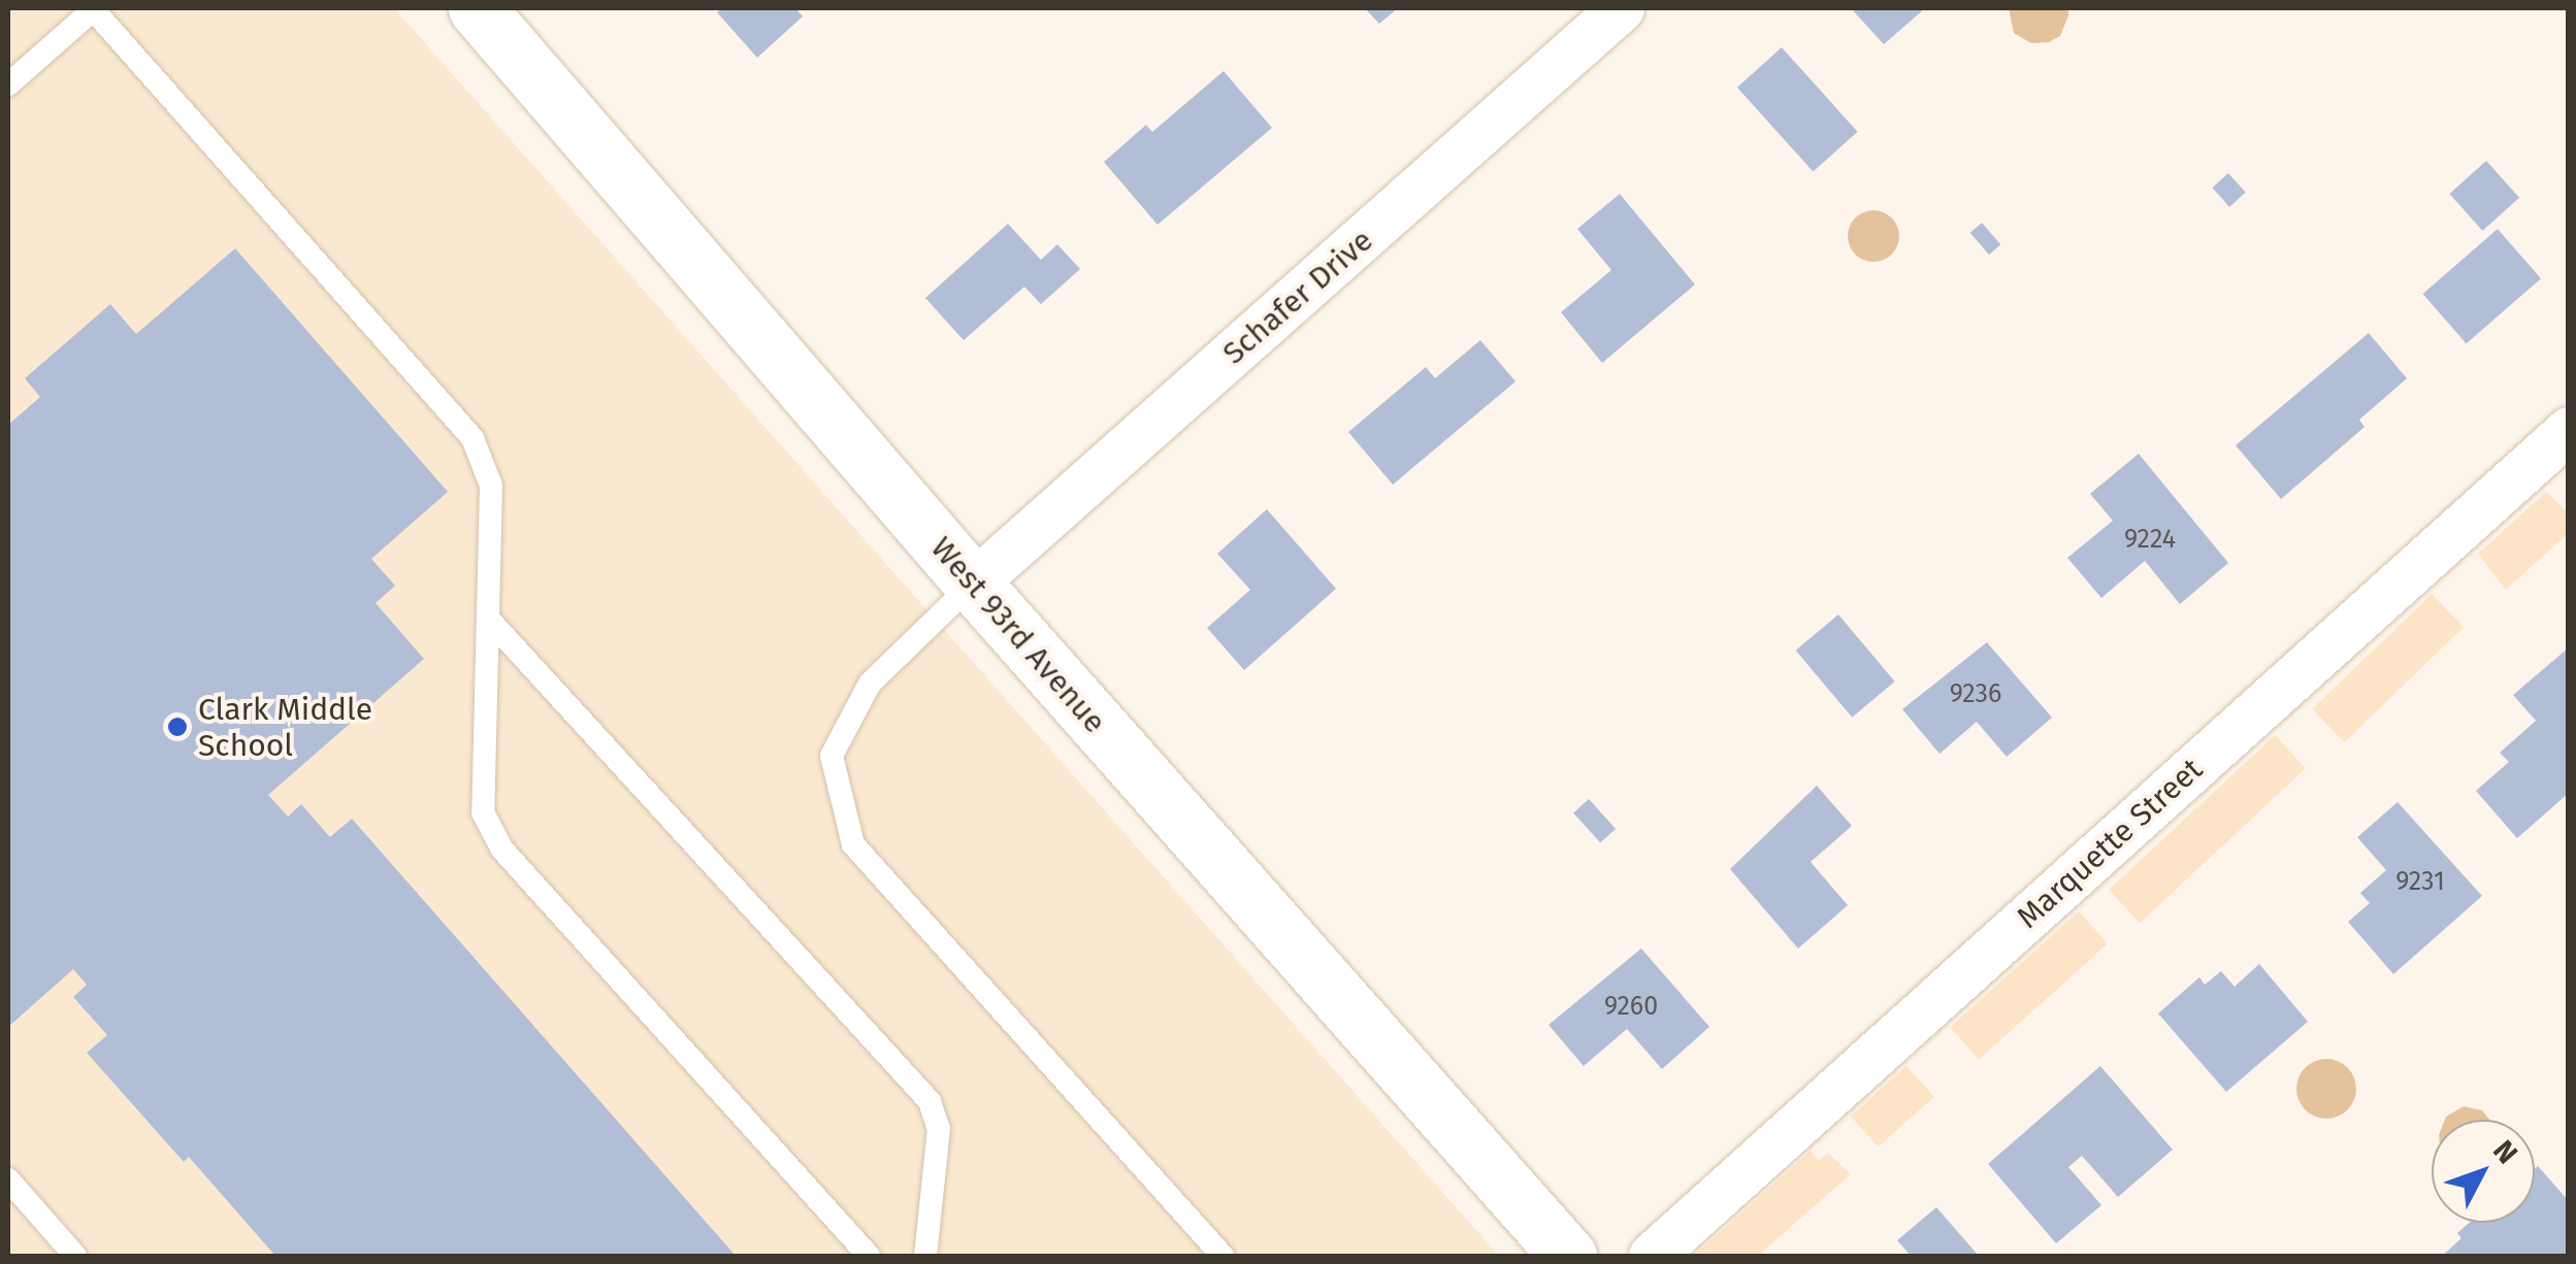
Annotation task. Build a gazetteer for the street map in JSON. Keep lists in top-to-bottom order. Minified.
{"streets":{"street":["Schafer Drive","West 93rd Avenue","Marquette Street"]},"crossings":[["Schafer Drive","West 93rd Avenue"]],"places":["Clark Middle School"],"house_numbers":["9224","9236","9231","9260"],"north":"top right"}
